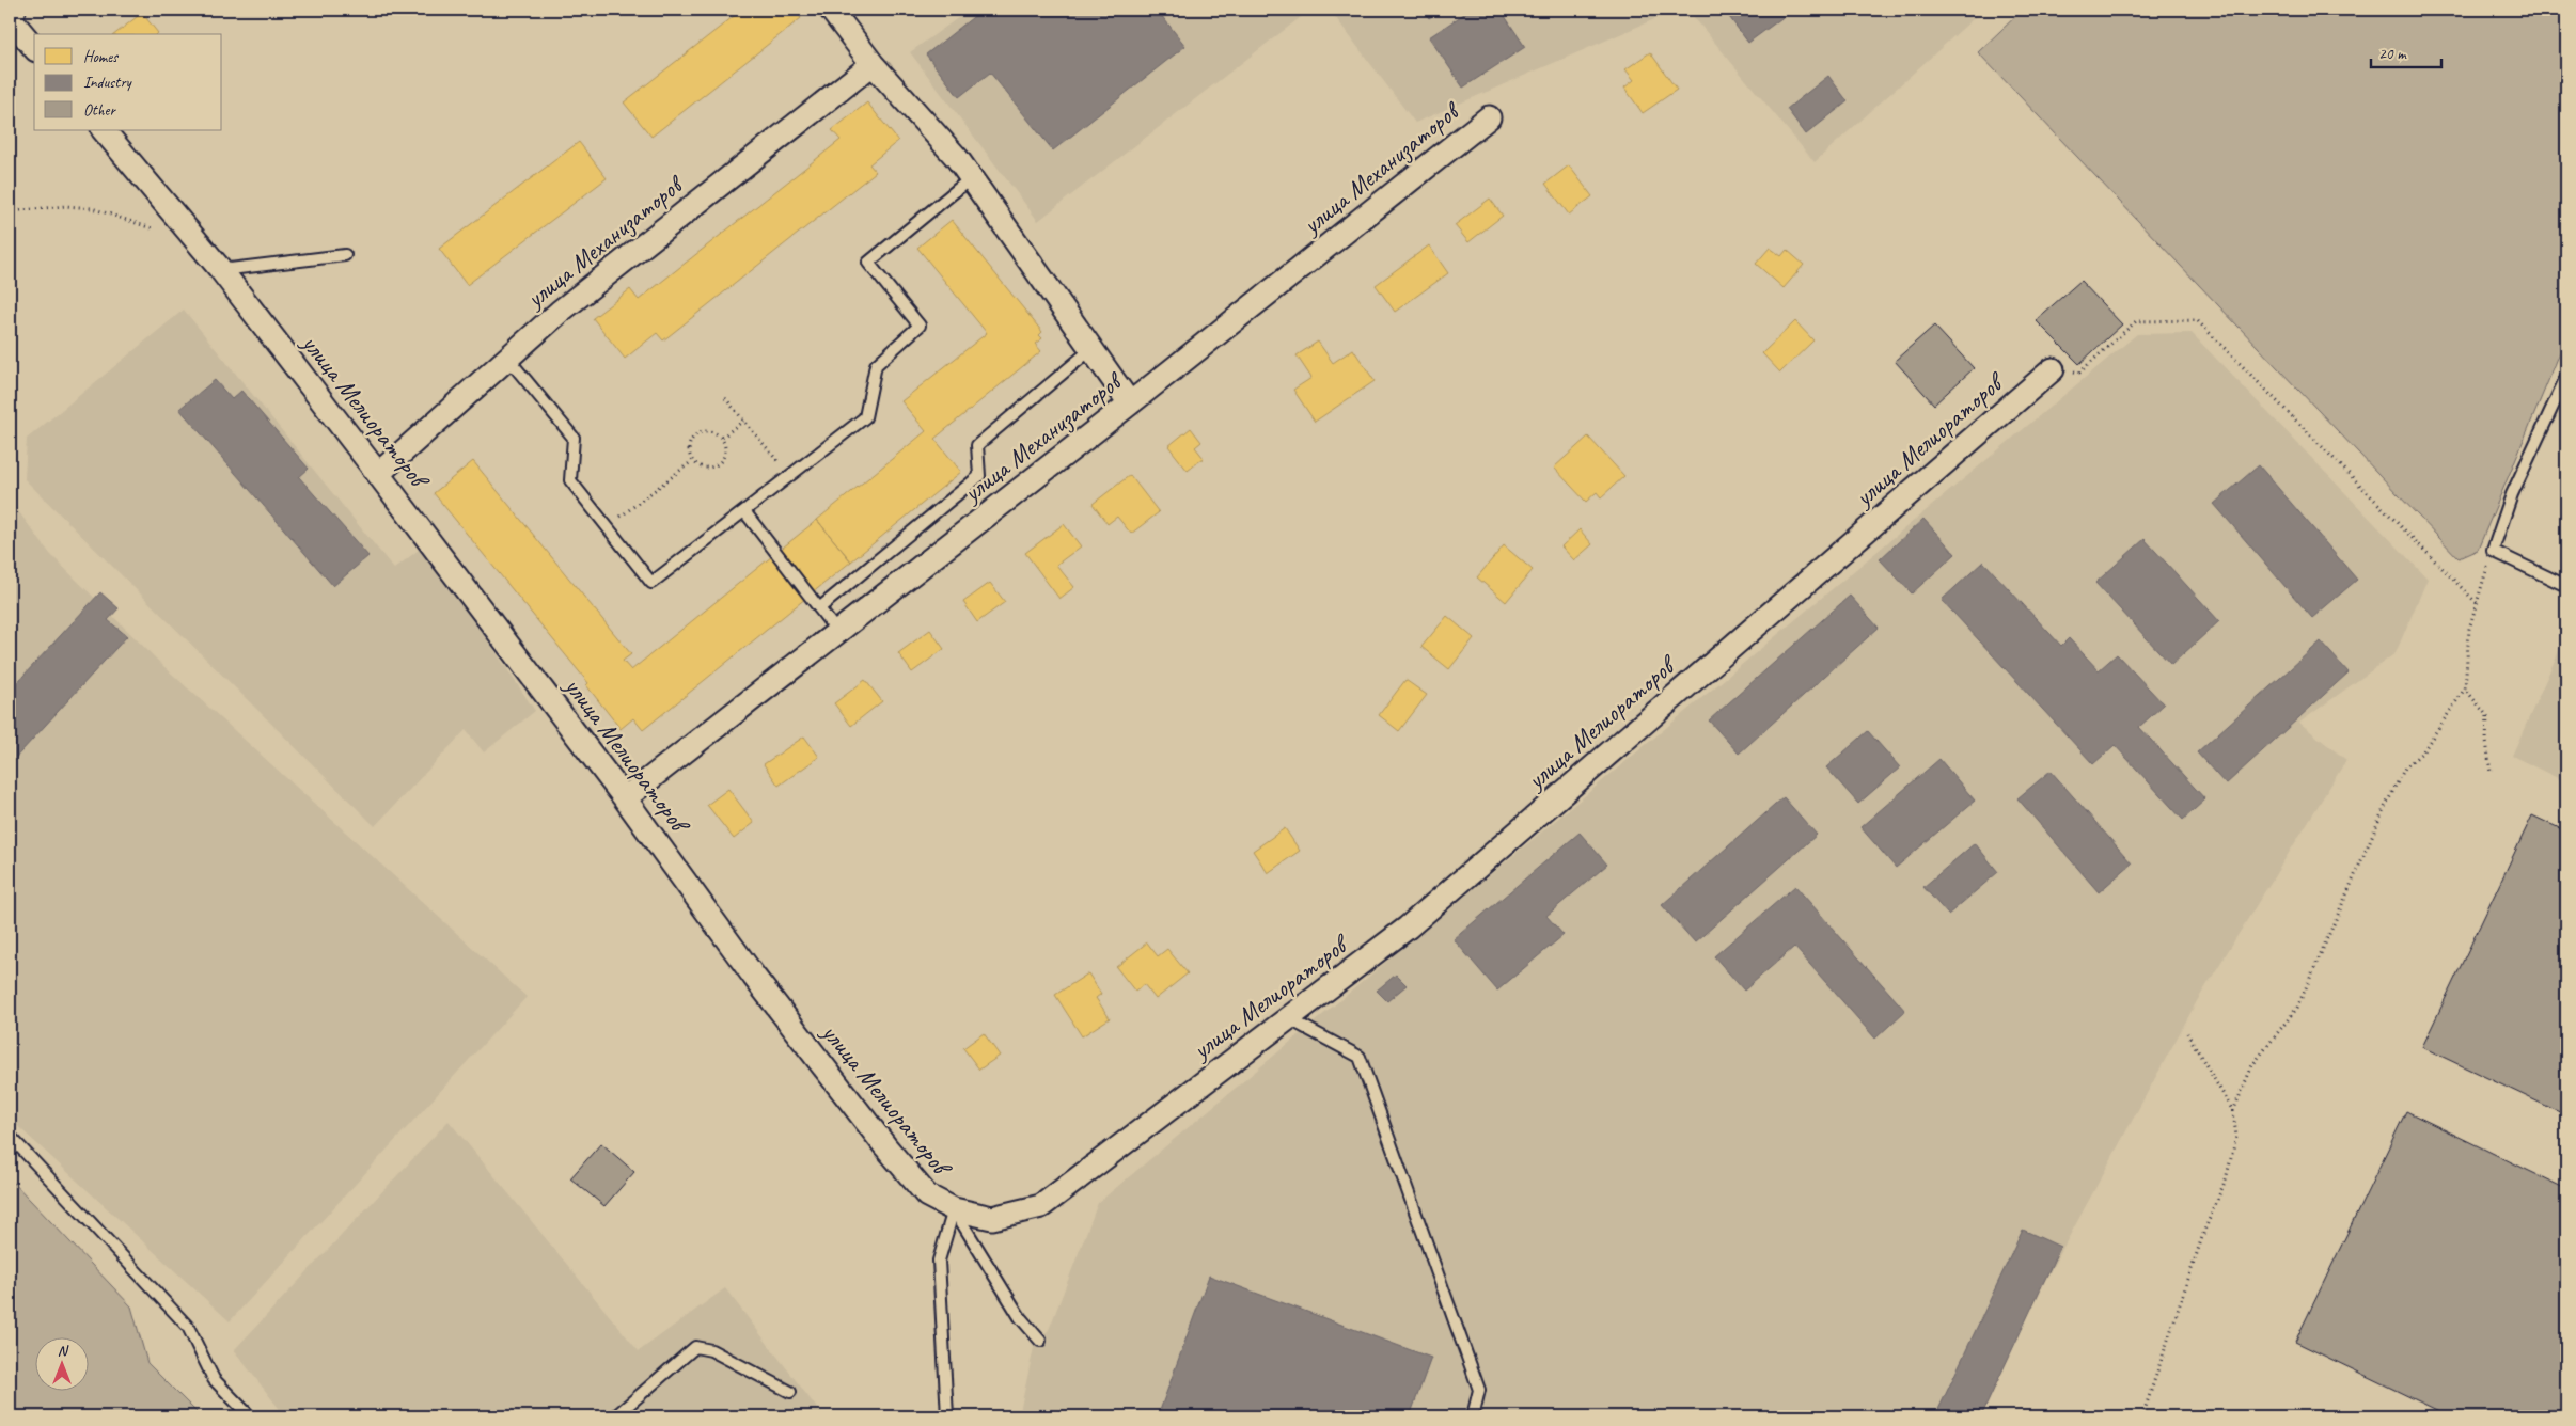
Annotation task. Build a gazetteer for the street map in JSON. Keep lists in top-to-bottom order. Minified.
{"streets":{"street":["улица Механизаторов","улица Мелиораторов"]},"crossings":[["улица Механизаторов","улица Мелиораторов"]],"legend":["Homes","Industry","Other"],"scale_bar":"20 m","north":"top"}
